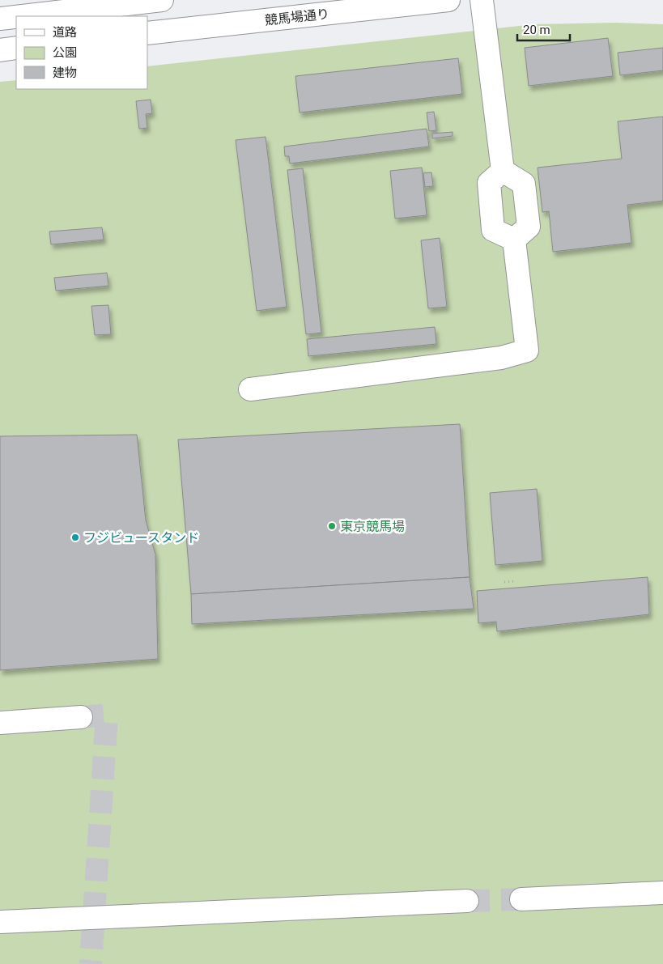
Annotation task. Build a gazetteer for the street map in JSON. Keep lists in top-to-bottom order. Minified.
{"streets":{"street":["競馬場通り"]},"places":["東京競馬場","フジビュースタンド"],"legend":["道路","公園","建物"],"scale_bar":"20 m"}
